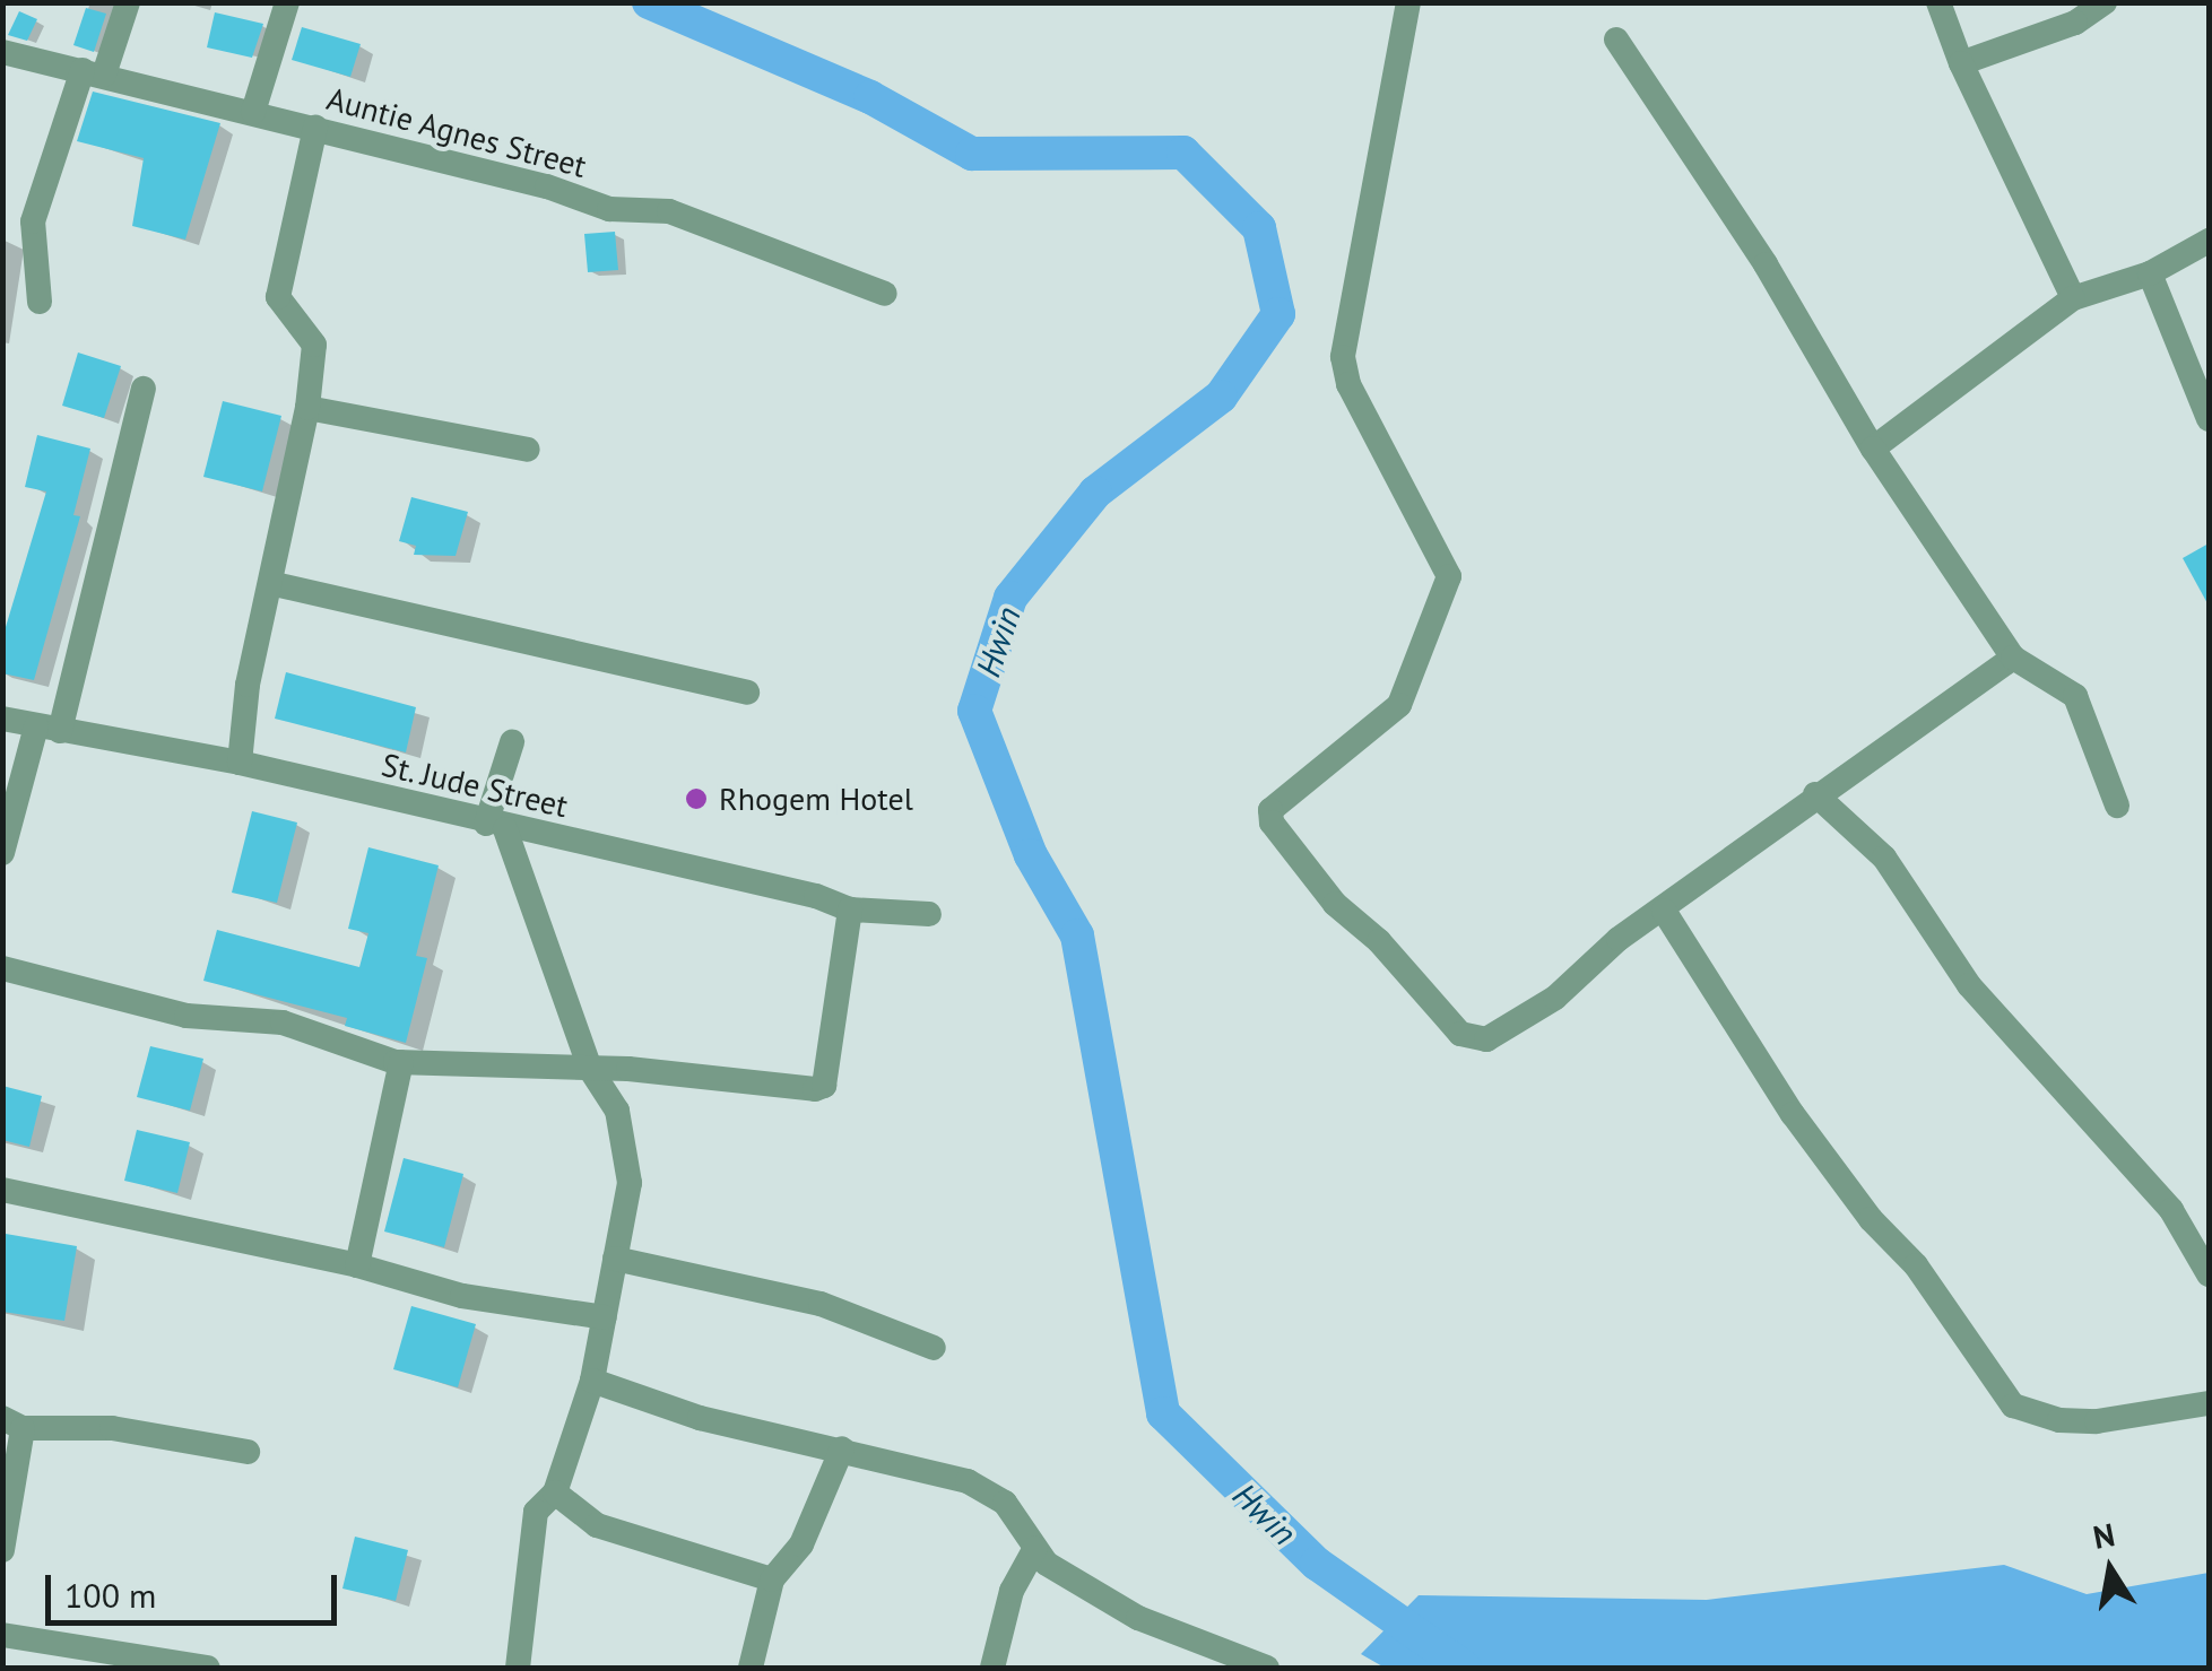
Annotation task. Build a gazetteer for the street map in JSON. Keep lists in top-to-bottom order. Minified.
{"streets":{"street":["Auntie Agnes Street","St. Jude Street"]},"water":["Hwin"],"places":["Rhogem Hotel"],"scale_bar":"100 m","north":"top"}
